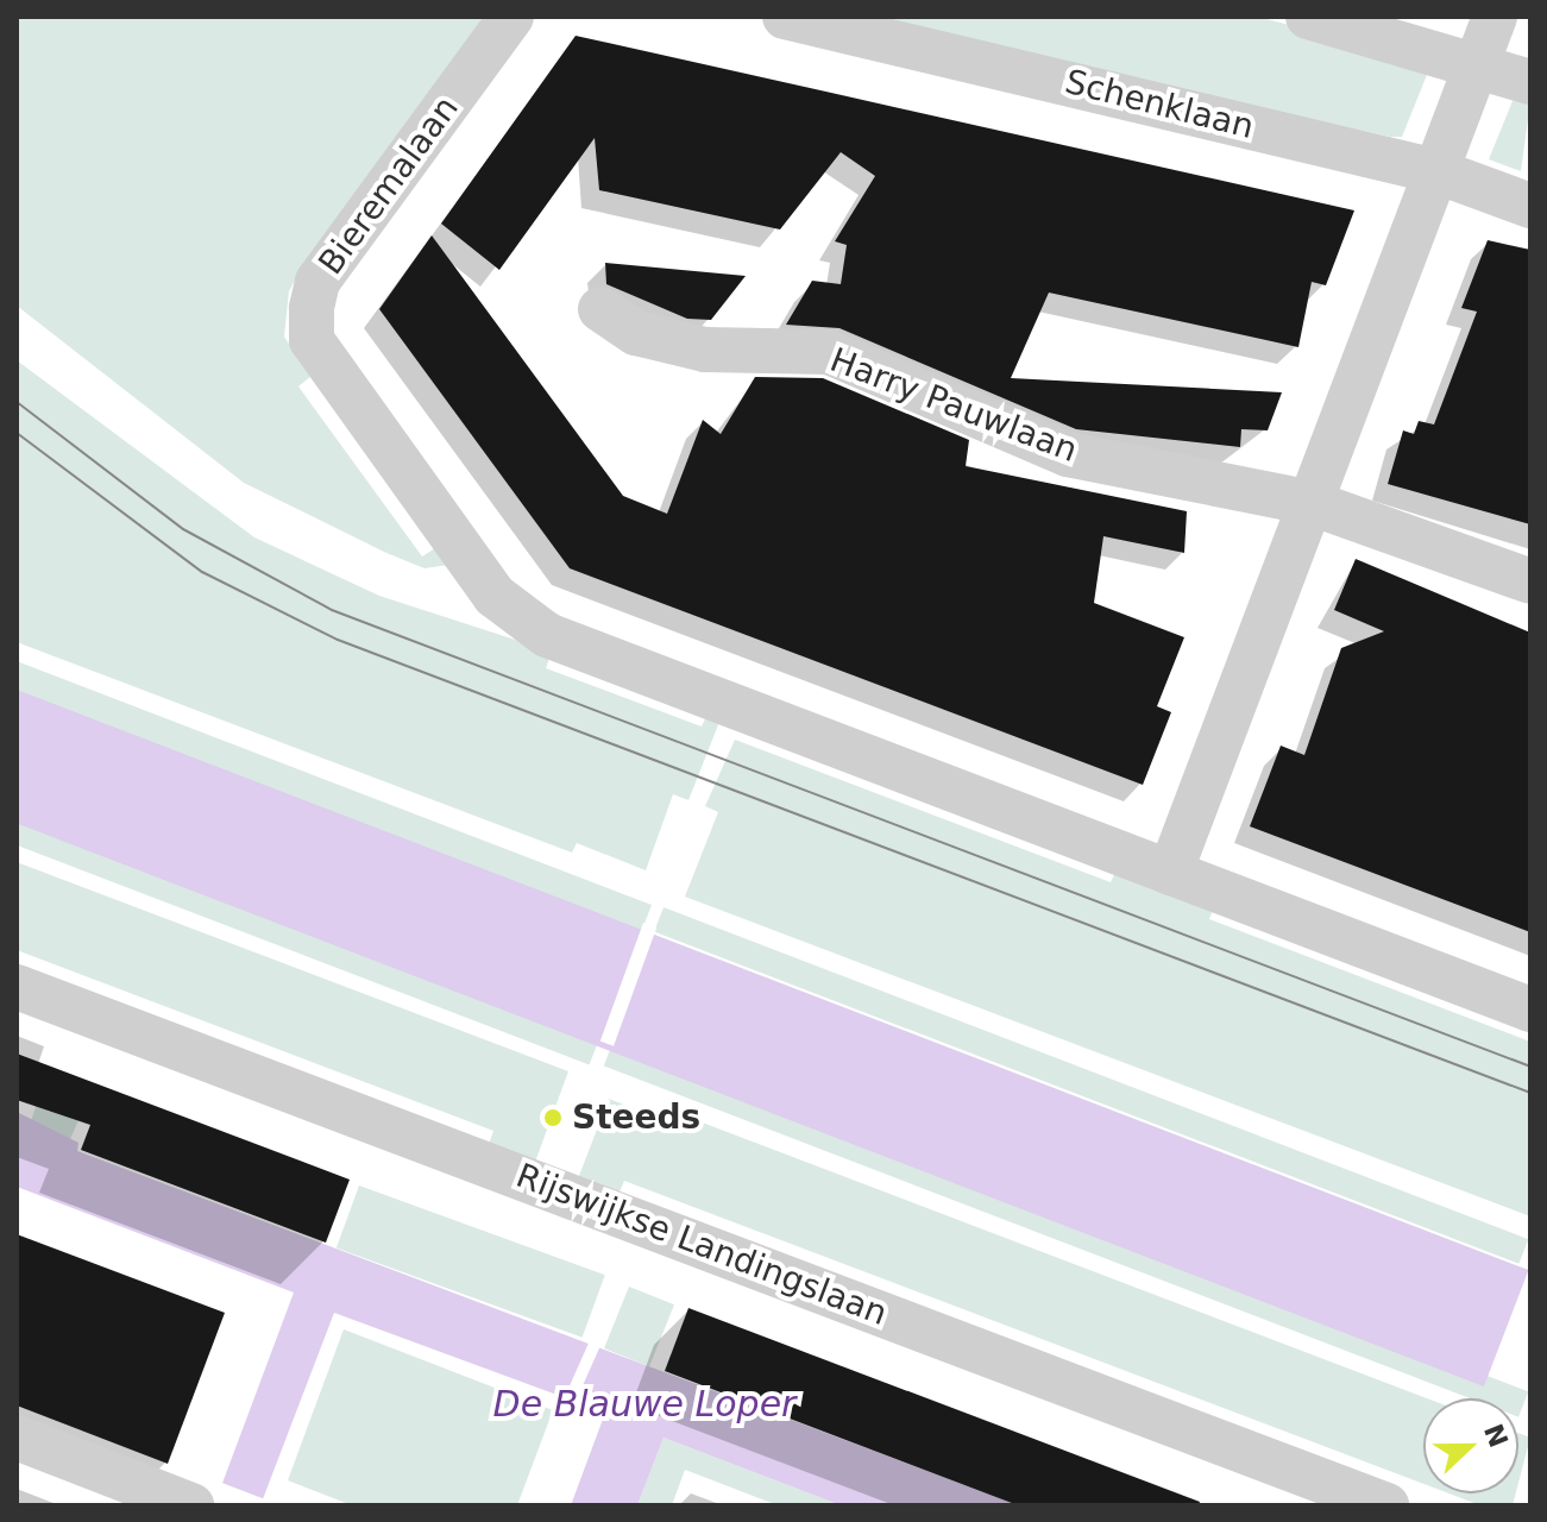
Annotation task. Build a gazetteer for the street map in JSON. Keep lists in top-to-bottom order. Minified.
{"streets":{"street":["Schenklaan","Bieremalaan","Harry Pauwlaan","Rijswijkse Landingslaan"]},"water":["De Blauwe Loper"],"places":["Steeds"],"north":"right"}
